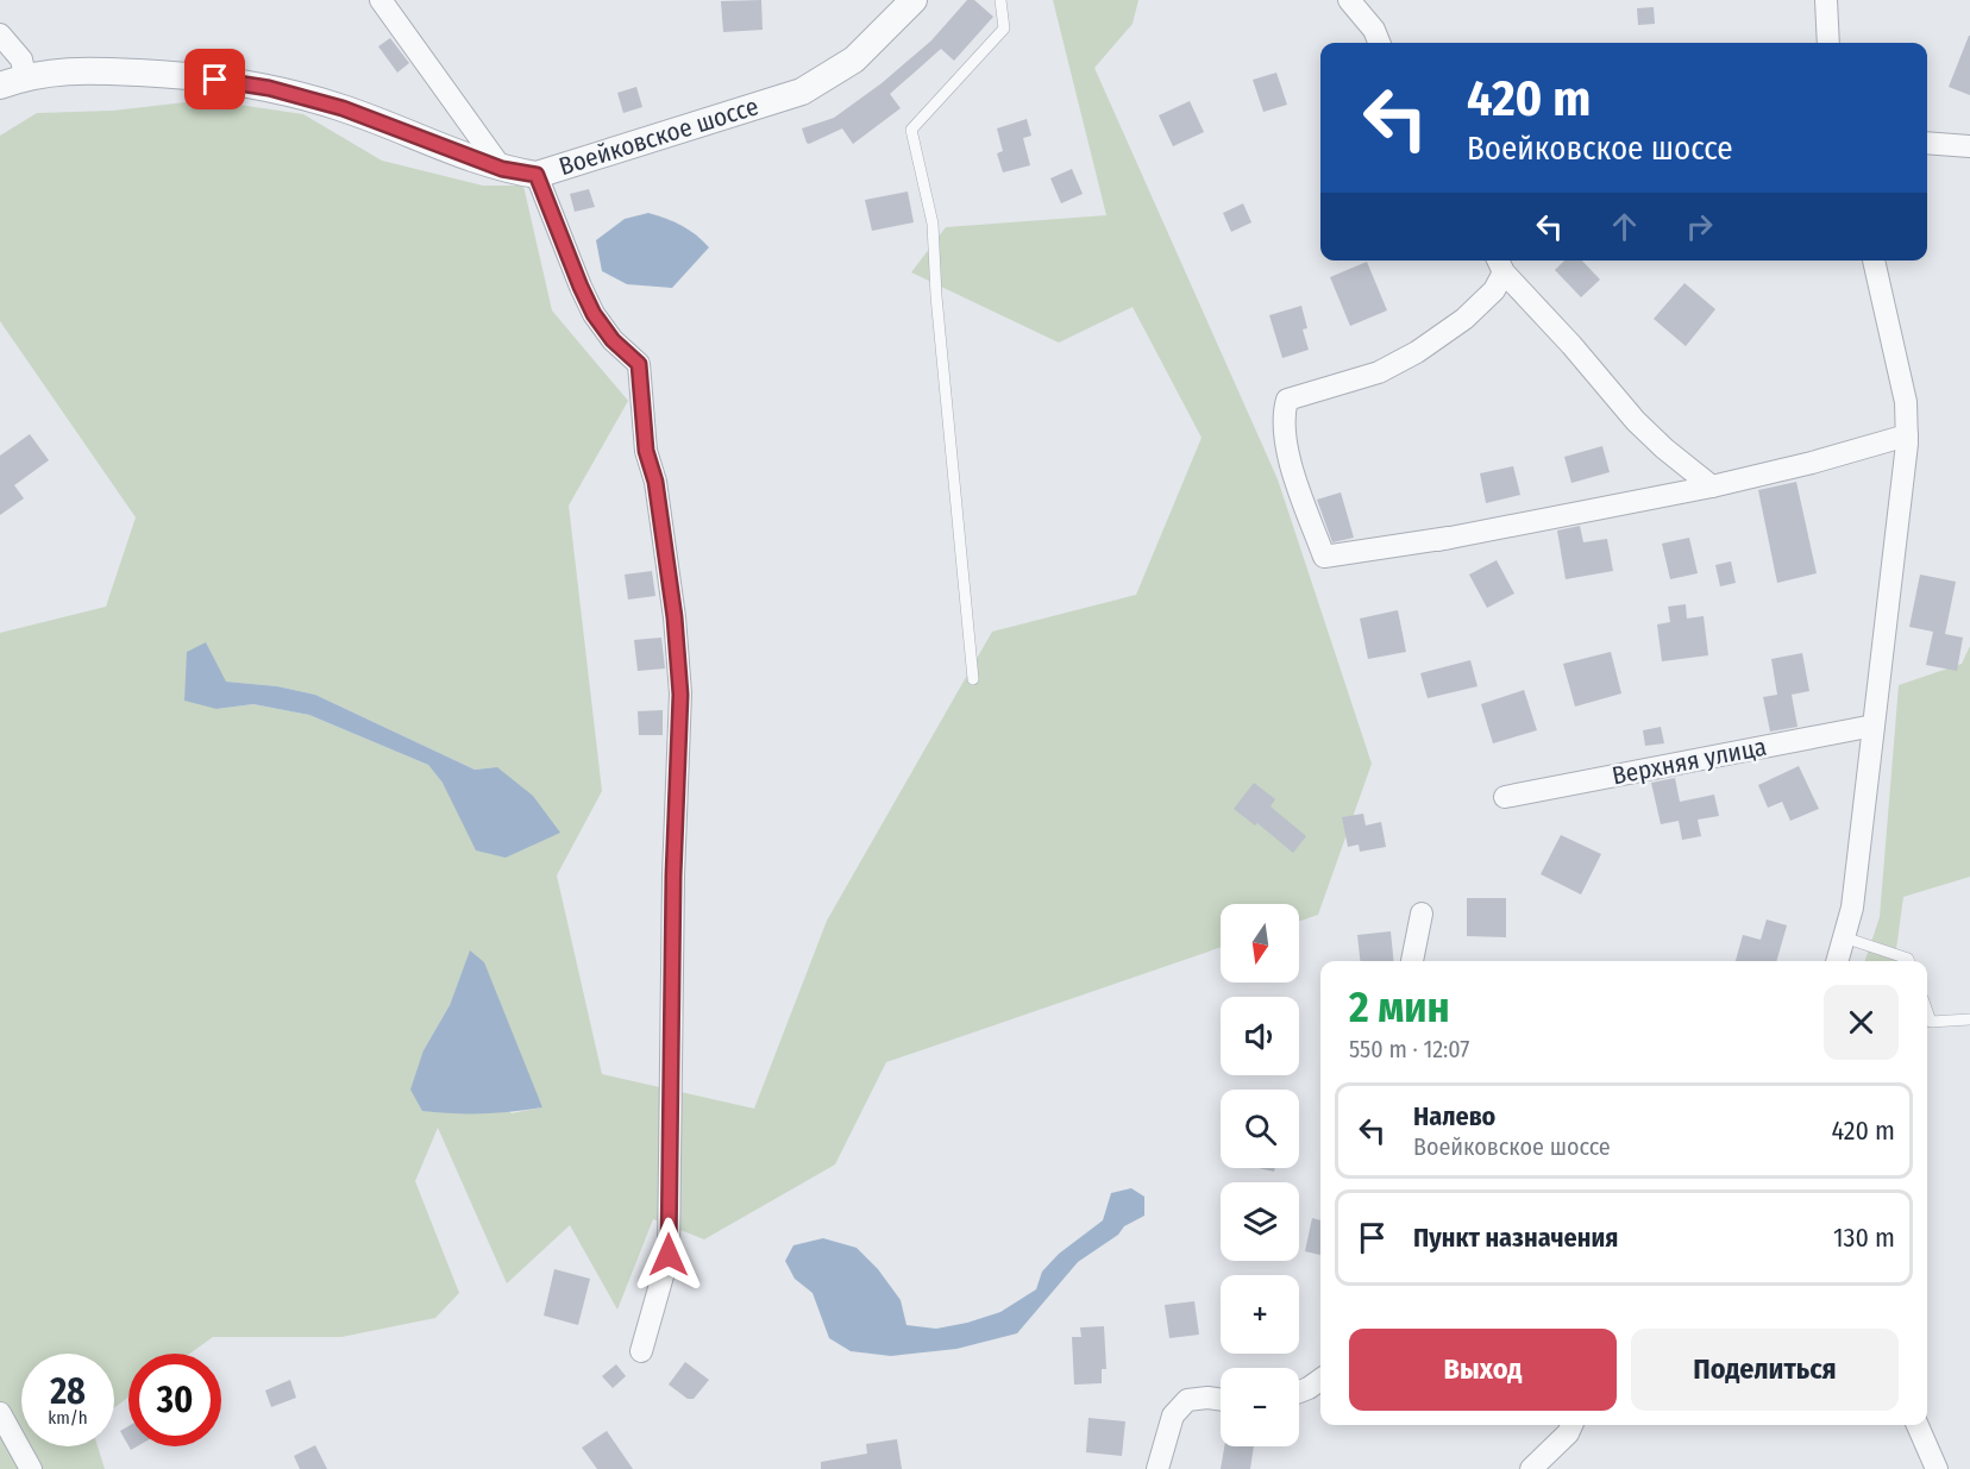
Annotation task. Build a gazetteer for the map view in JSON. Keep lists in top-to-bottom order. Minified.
{"streets":{"street":["Воейковское шоссе","Верхняя улица"]},"north":"bottom","page":{"turn":["420 m","Воейковское шоссе"],"map_buttons":["+","−"],"heading":["2 мин","550 m · 12:07"],"list":[{"name":"Налево","note":"Воейковское шоссе","value":"420 m"},{"name":"Пункт назначения","value":"130 m"}],"buttons":["Выход","Поделиться"],"speed":"28 km/h","limit":"30"}}
